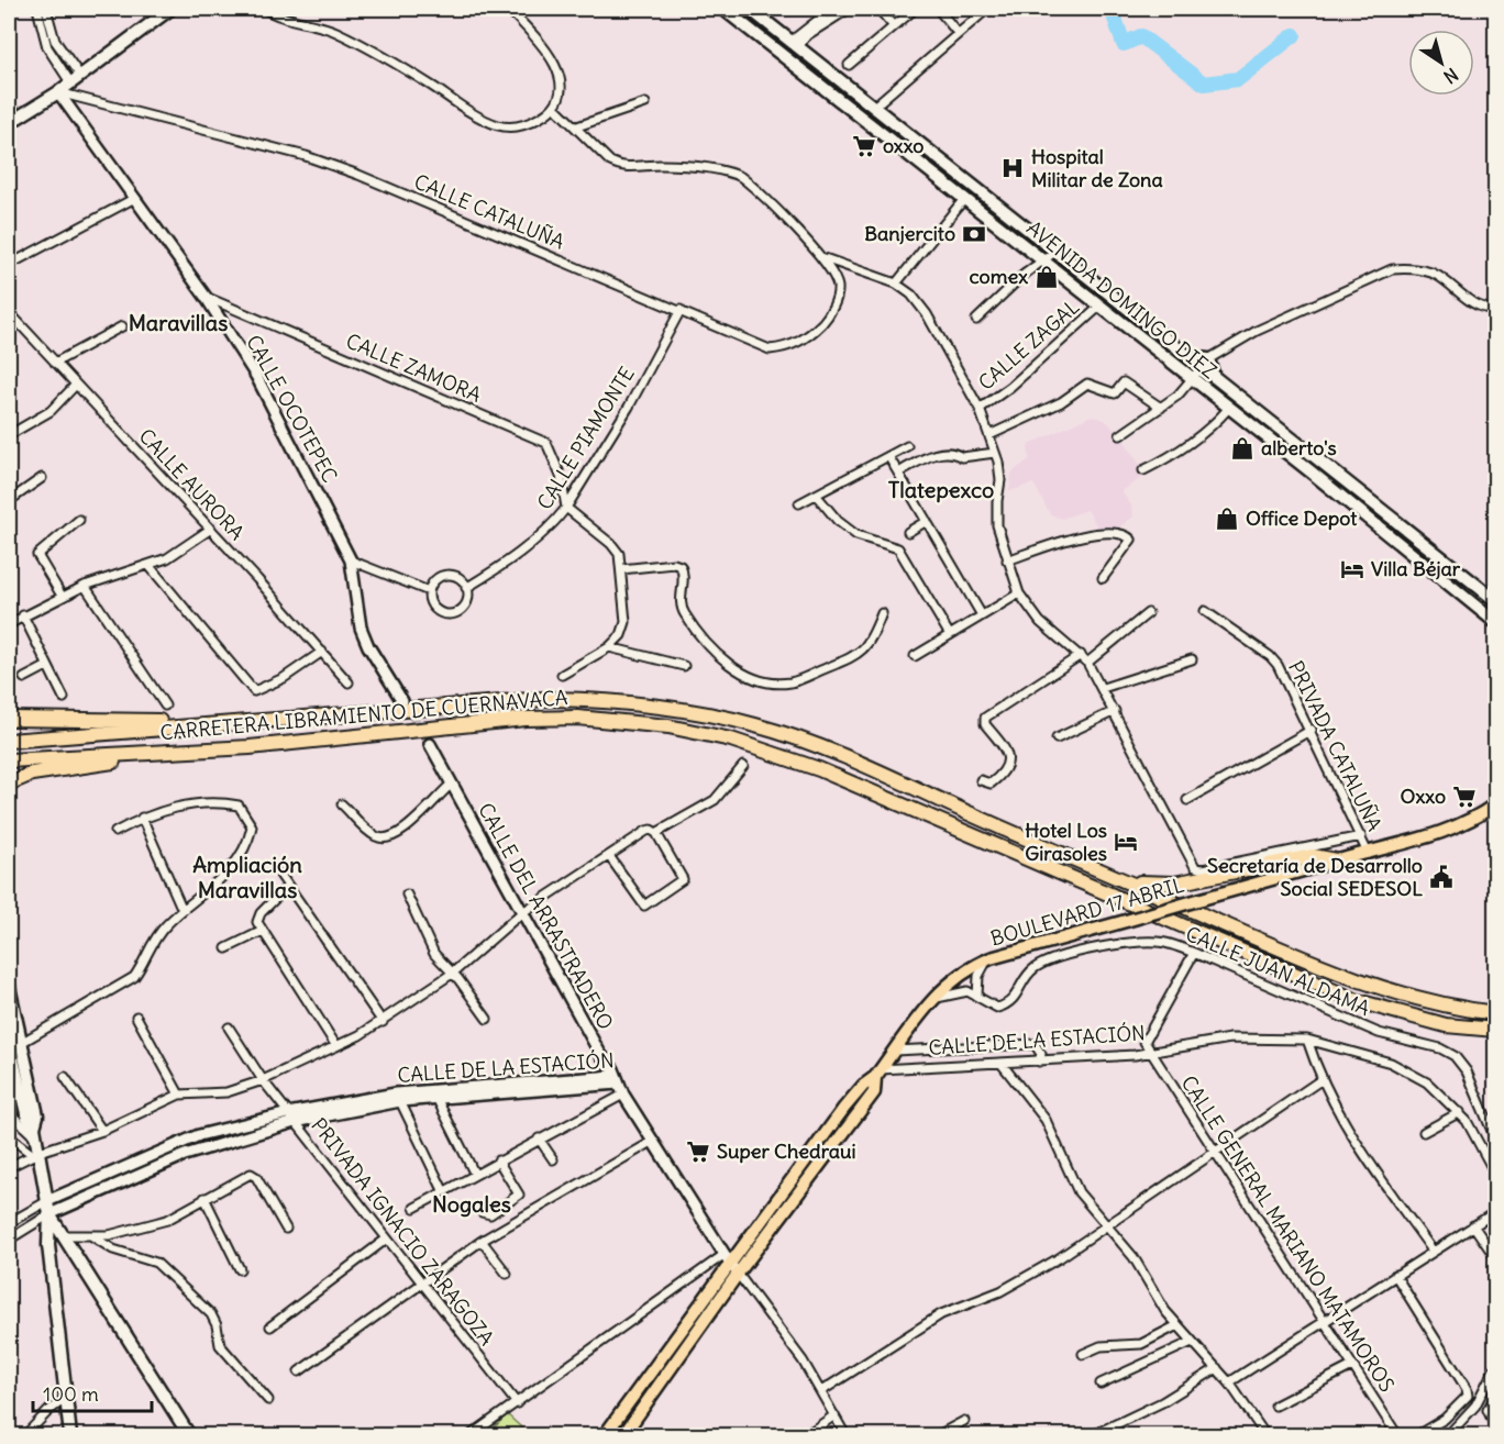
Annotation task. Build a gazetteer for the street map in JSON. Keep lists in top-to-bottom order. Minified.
{"streets":{"highway":["CARRETERA LIBRAMIENTO DE CUERNAVACA"],"main road":["AVENIDA DOMINGO DIEZ","BOULEVARD 17 ABRIL"],"street":["CALLE CATALUÑA","CALLE ZAGAL","CALLE ZAMORA","CALLE OCOTEPEC","CALLE PIAMONTE","CALLE AURORA","PRIVADA CATALUÑA","CALLE DEL ARRASTRADERO","CALLE JUAN ALDAMA","CALLE DE LA ESTACIÓN","PRIVADA IGNACIO ZARAGOZA","CALLE GENERAL MARIANO MATAMOROS"]},"crossings":[["CALLE CATALUÑA","CALLE OCOTEPEC"],["CALLE CATALUÑA","CALLE PIAMONTE"],["AVENIDA DOMINGO DIEZ","CALLE ZAGAL"],["CALLE ZAMORA","CALLE OCOTEPEC"],["CALLE ZAMORA","CALLE PIAMONTE"],["PRIVADA CATALUÑA","BOULEVARD 17 ABRIL"],["BOULEVARD 17 ABRIL","CALLE JUAN ALDAMA"],["BOULEVARD 17 ABRIL","CALLE DE LA ESTACIÓN"],["CALLE DEL ARRASTRADERO","CALLE DE LA ESTACIÓN"],["CALLE DE LA ESTACIÓN","PRIVADA IGNACIO ZARAGOZA"],["CALLE DE LA ESTACIÓN","CALLE GENERAL MARIANO MATAMOROS"]],"districts":["Maravillas","Tlatepexco","Ampliación Maravillas","Nogales"],"places":{"supermarket":["oxxo","Oxxo","Super Chedraui"],"hospital":["Hospital Militar de Zona"],"bank":["Banjercito"],"shop":["comex","alberto's","Office Depot"],"hotel":["Villa Béjar","Hotel Los Girasoles"],"public building":["Secretaría de Desarrollo Social SEDESOL"]},"scale_bar":"100 m","north":"bottom right"}
